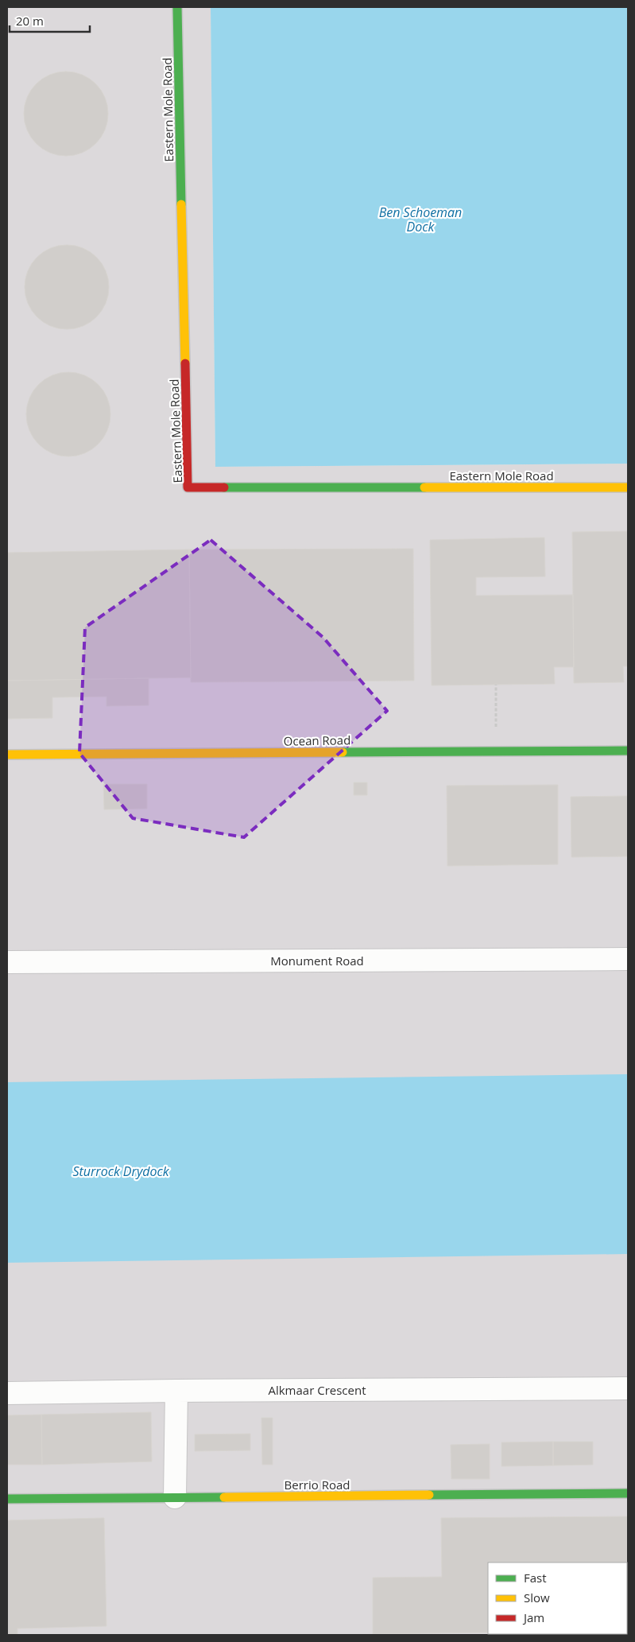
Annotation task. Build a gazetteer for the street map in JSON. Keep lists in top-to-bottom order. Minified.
{"streets":{"street":["Eastern Mole Road","Ocean Road","Monument Road","Alkmaar Crescent","Berrio Road"]},"water":["Ben Schoeman Dock","Sturrock Drydock"],"legend":["Fast","Slow","Jam"],"scale_bar":"20 m"}
